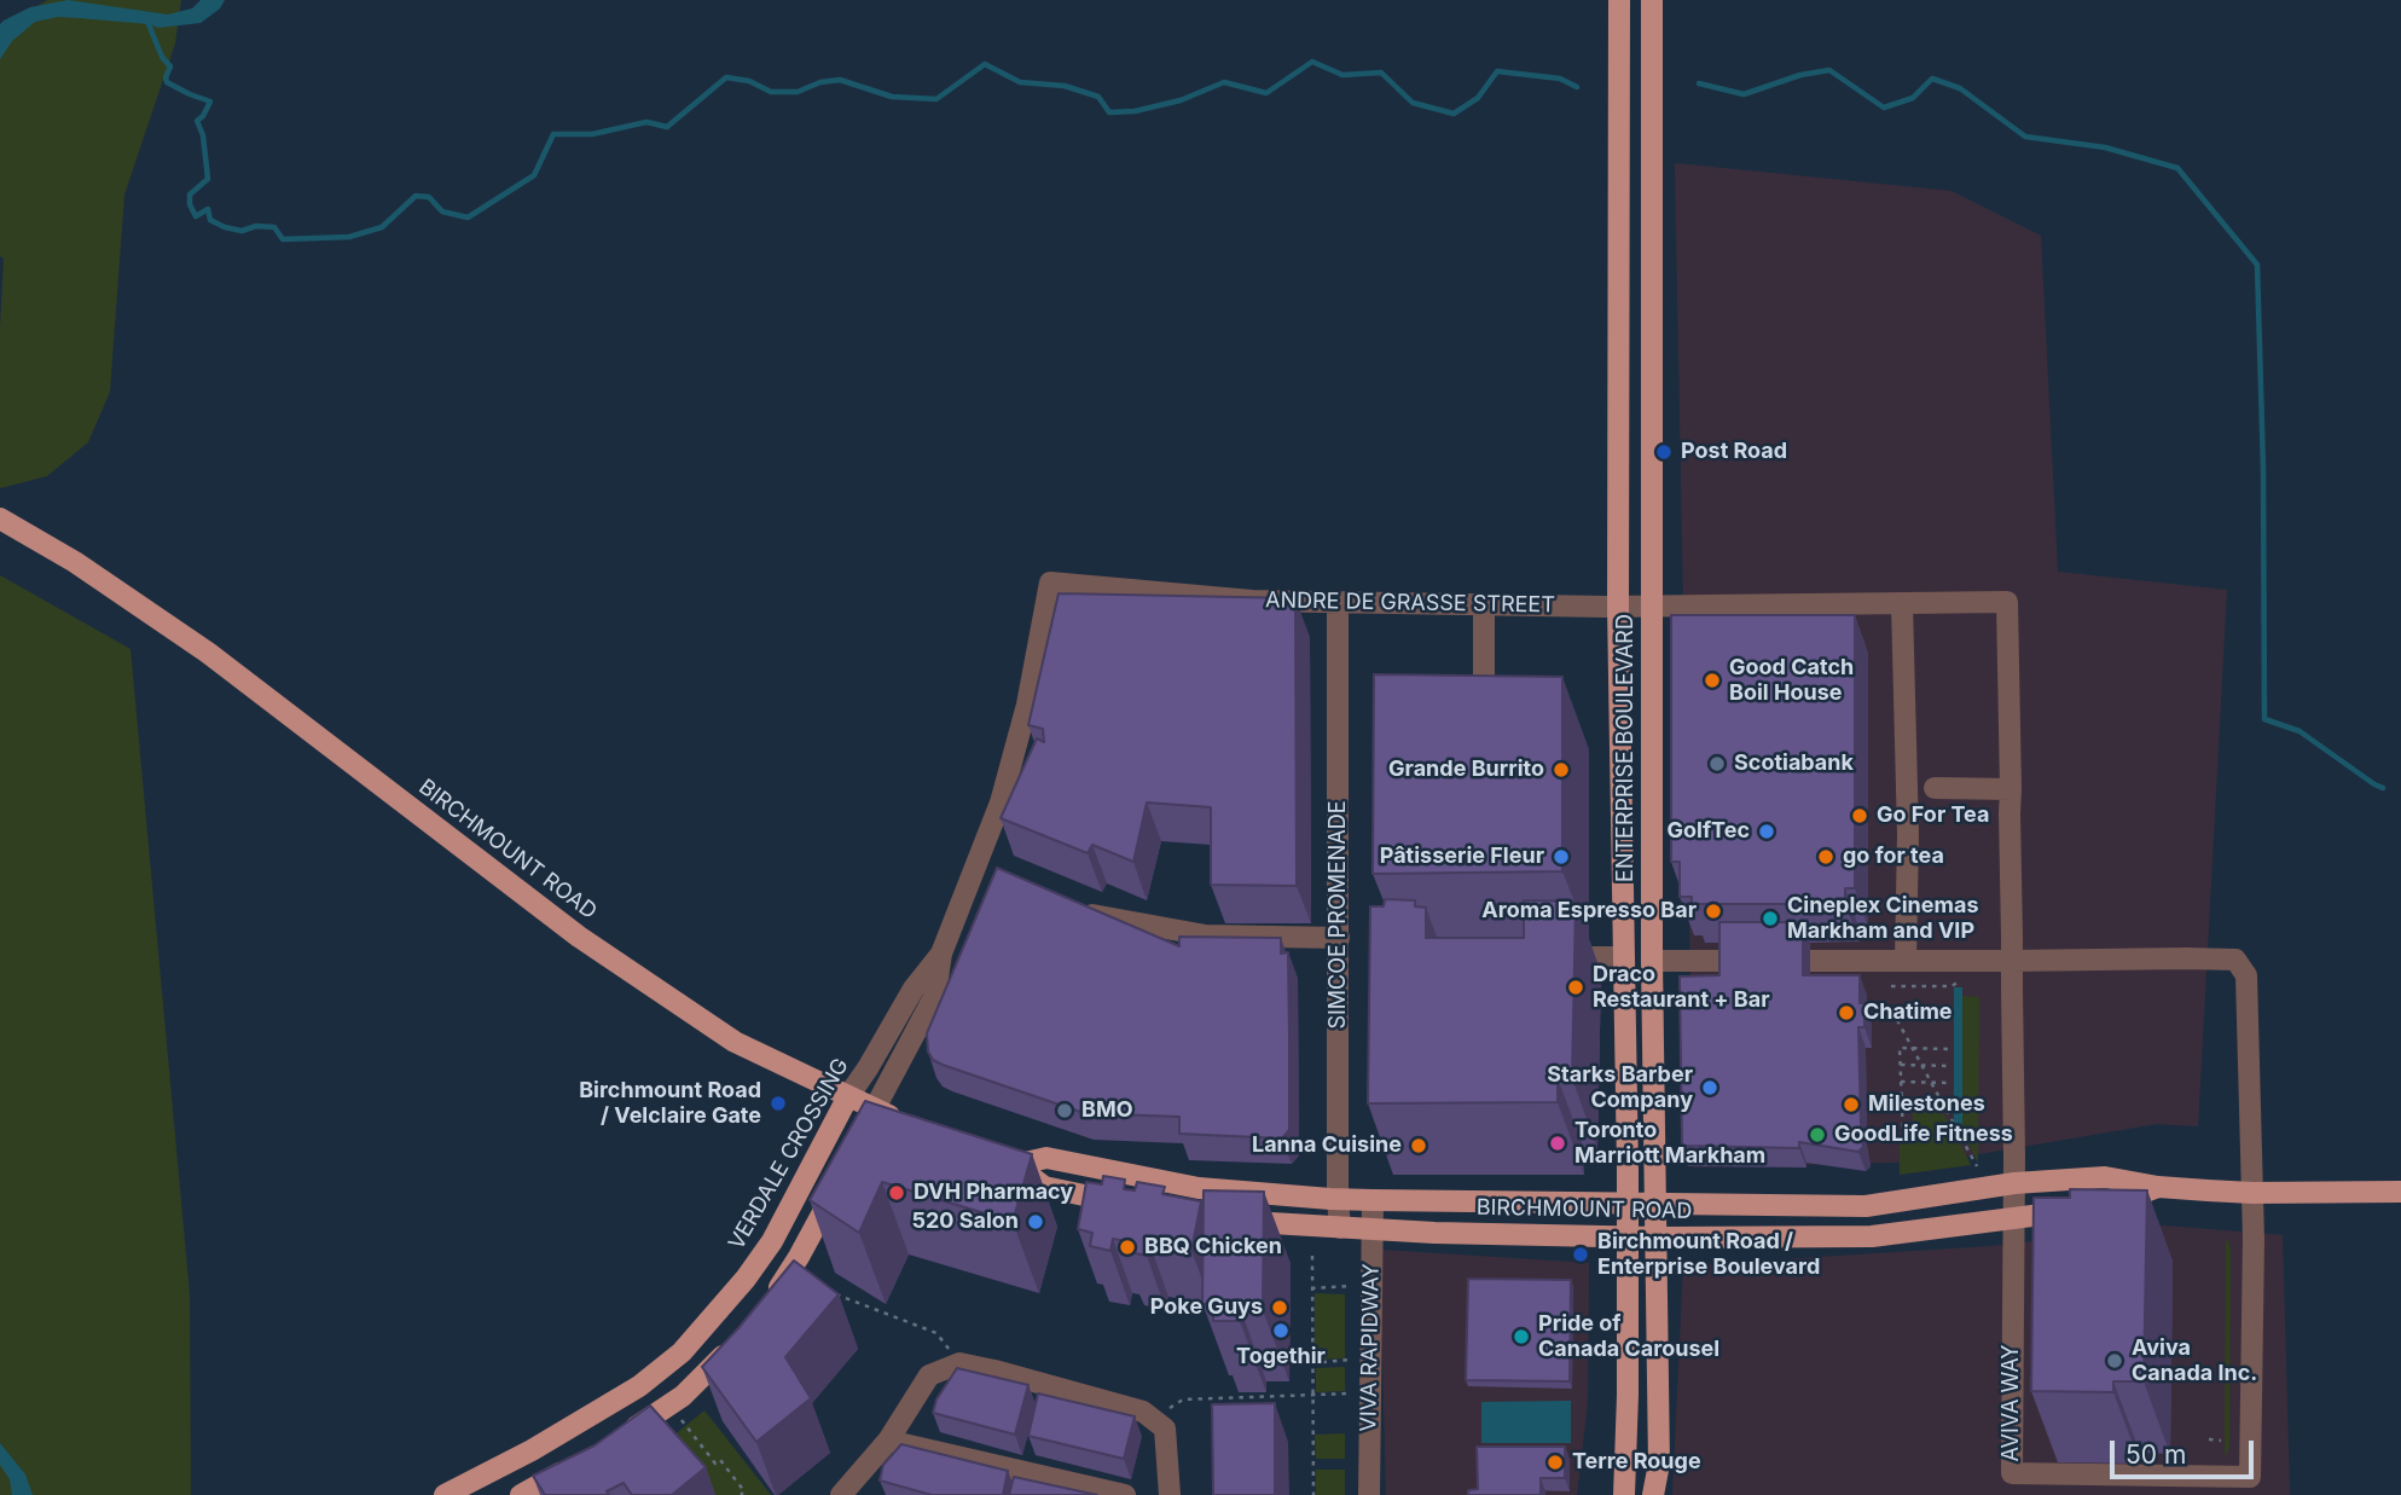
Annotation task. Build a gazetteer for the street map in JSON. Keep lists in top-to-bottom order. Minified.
{"streets":{"main road":["ENTERPRISE BOULEVARD","BIRCHMOUNT ROAD","VERDALE CROSSING"],"street":["ANDRE DE GRASSE STREET","SIMCOE PROMENADE","VIVA RAPIDWAY","AVIVA WAY"]},"crossings":[["ANDRE DE GRASSE STREET","ENTERPRISE BOULEVARD"],["ANDRE DE GRASSE STREET","SIMCOE PROMENADE"],["ANDRE DE GRASSE STREET","VERDALE CROSSING"],["ANDRE DE GRASSE STREET","AVIVA WAY"],["ENTERPRISE BOULEVARD","BIRCHMOUNT ROAD"],["BIRCHMOUNT ROAD","SIMCOE PROMENADE"],["BIRCHMOUNT ROAD","VERDALE CROSSING"],["BIRCHMOUNT ROAD","VIVA RAPIDWAY"],["BIRCHMOUNT ROAD","AVIVA WAY"]],"places":["Post Road","Good Catch Boil House","Scotiabank","Grande Burrito","Go For Tea","GolfTec","Pâtisserie Fleur","go for tea","Aroma Espresso Bar","Cineplex Cinemas Markham and VIP","Draco Restaurant + Bar","Chatime","Starks Barber Company","Birchmount Road / Velclaire Gate","Milestones","BMO","GoodLife Fitness","Toronto Marriott Markham","Lanna Cuisine","DVH Pharmacy","520 Salon","BBQ Chicken","Birchmount Road / Enterprise Boulevard","Poke Guys","Togethir","Pride of Canada Carousel","Aviva Canada Inc.","Terre Rouge"],"scale_bar":"50 m"}
